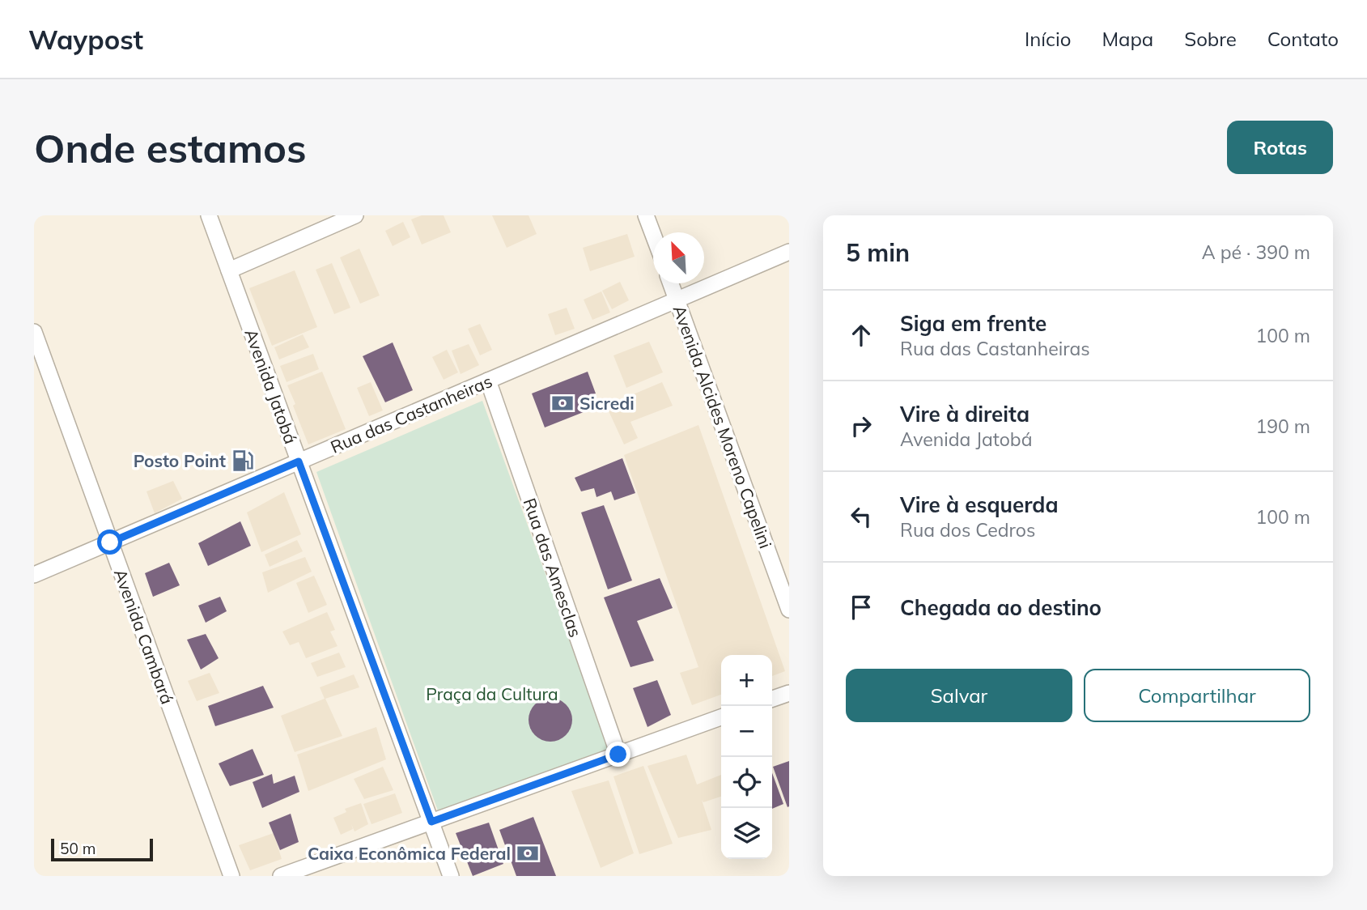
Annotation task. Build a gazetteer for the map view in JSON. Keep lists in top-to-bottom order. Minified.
{"streets":{"street":["Avenida Jatobá","Rua das Castanheiras","Avenida Alcides Moreno Capelini","Rua das Amesclas","Avenida Cambará"]},"crossings":[["Avenida Jatobá","Rua das Castanheiras"],["Rua das Castanheiras","Avenida Alcides Moreno Capelini"],["Rua das Castanheiras","Rua das Amesclas"],["Rua das Castanheiras","Avenida Cambará"]],"parks":["Praça da Cultura"],"places":{"bank":["Sicredi","Caixa Econômica Federal"],"fuel station":["Posto Point"]},"scale_bar":"50 m","north":"top left","page":{"header":"Waypost","nav":["Início","Mapa","Sobre","Contato"],"buttons":["Rotas",["Salvar","Compartilhar"]],"title":"Onde estamos","heading":["5 min","A pé · 390 m"],"list":[["Siga em frente","Rua das Castanheiras","100 m"],["Vire à direita","Avenida Jatobá","190 m"],["Vire à esquerda","Rua dos Cedros","100 m"],"Chegada ao destino"],"map_buttons":["+","−"],"scale":"50 m"}}
